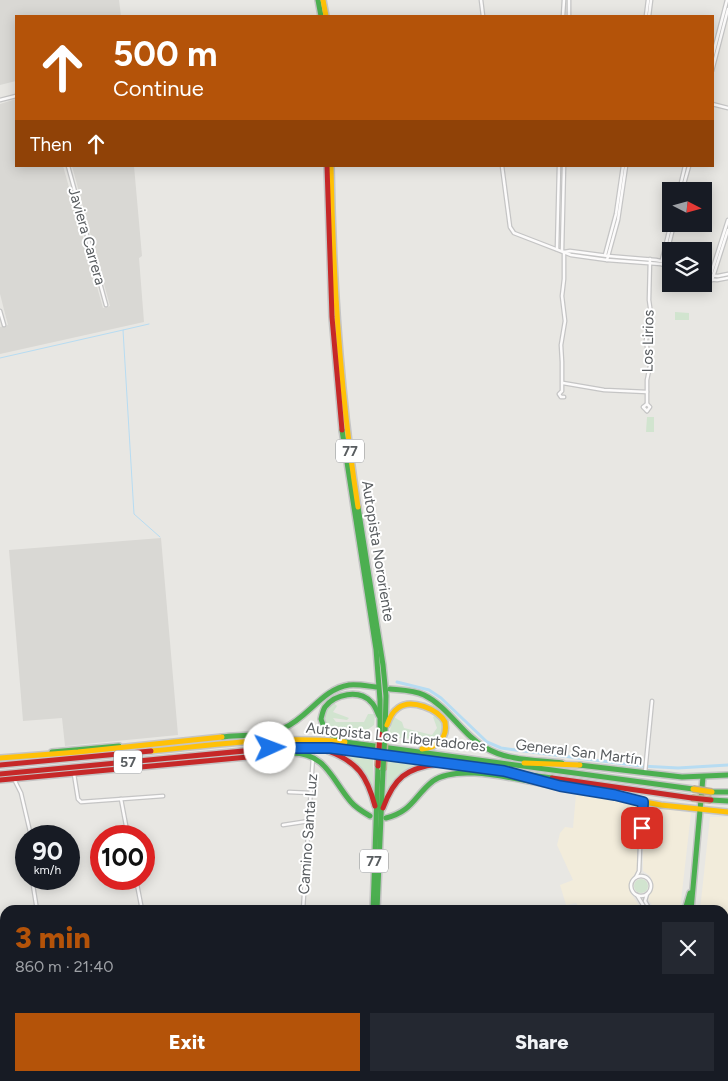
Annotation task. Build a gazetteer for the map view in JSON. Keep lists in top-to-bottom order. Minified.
{"streets":{"main road":["77","Autopista Nororiente","Autopista Los Libertadores","General San Martín","57"],"street":["Javiera Carrera","Los Lirios","Camino Santa Luz"]},"north":"right","page":{"turn":["500 m","Continue"],"then":"Then","speed":"90 km/h","limit":"100","heading":["3 min","860 m · 21:40"],"buttons":["Exit","Share"]}}
